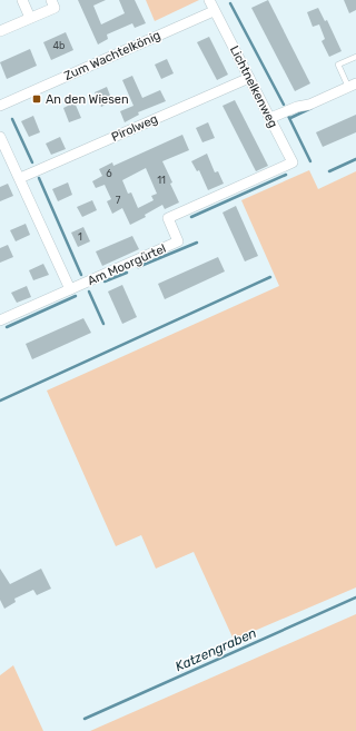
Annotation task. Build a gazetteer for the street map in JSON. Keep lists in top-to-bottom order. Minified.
{"streets":{"street":["Zum Wachtelkönig","Lichtnelkenweg","Pirolweg","Am Moorgürtel"]},"crossings":[["Zum Wachtelkönig","Lichtnelkenweg"],["Lichtnelkenweg","Pirolweg"],["Lichtnelkenweg","Am Moorgürtel"]],"water":["Katzengraben"],"places":{"transit":["An den Wiesen"]},"house_numbers":["4b","6","11","7","1"]}
